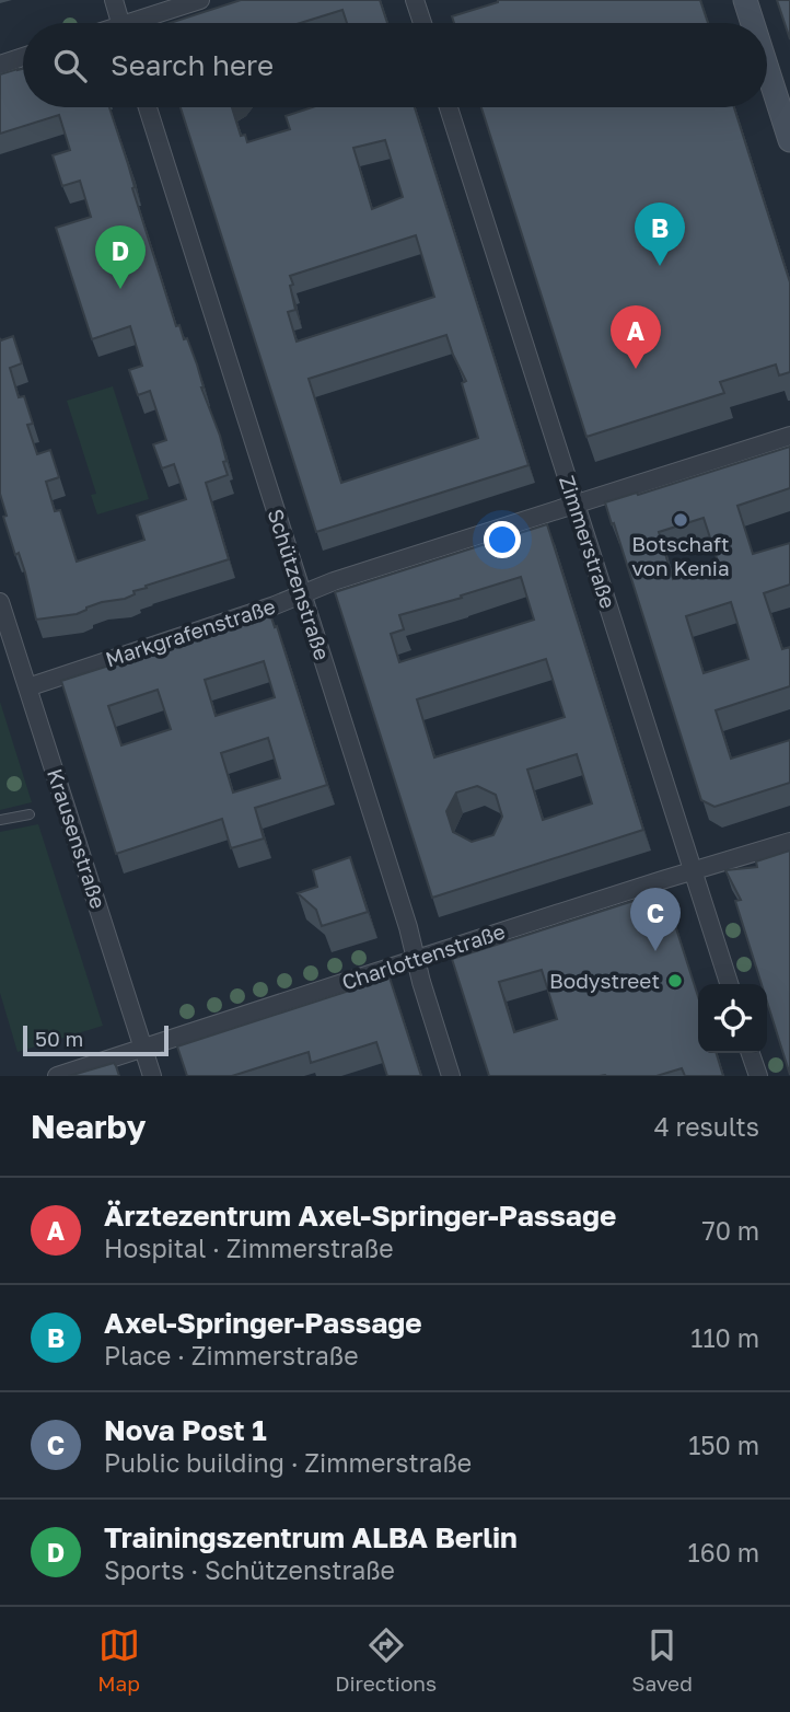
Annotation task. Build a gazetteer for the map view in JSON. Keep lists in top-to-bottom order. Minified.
{"streets":{"street":["Zimmerstraße","Schützenstraße","Markgrafenstraße","Krausenstraße","Charlottenstraße"]},"crossings":[["Zimmerstraße","Markgrafenstraße"],["Zimmerstraße","Charlottenstraße"],["Schützenstraße","Markgrafenstraße"],["Schützenstraße","Charlottenstraße"],["Markgrafenstraße","Krausenstraße"],["Krausenstraße","Charlottenstraße"]],"places":["Botschaft von Kenia","Bodystreet"],"scale_bar":"50 m","page":{"search":"Search here","pins":["B","D","A","C"],"scale":"50 m","heading":["Nearby","4 results"],"list":[{"mark":"A","name":"Ärztezentrum Axel-Springer-Passage","note":"Hospital · Zimmerstraße","value":"70 m"},{"mark":"B","name":"Axel-Springer-Passage","note":"Place · Zimmerstraße","value":"110 m"},{"mark":"C","name":"Nova Post 1","note":"Public building · Zimmerstraße","value":"150 m"},{"mark":"D","name":"Trainingszentrum ALBA Berlin","note":"Sports · Schützenstraße","value":"160 m"}],"nav":["Map","Directions","Saved"]}}
